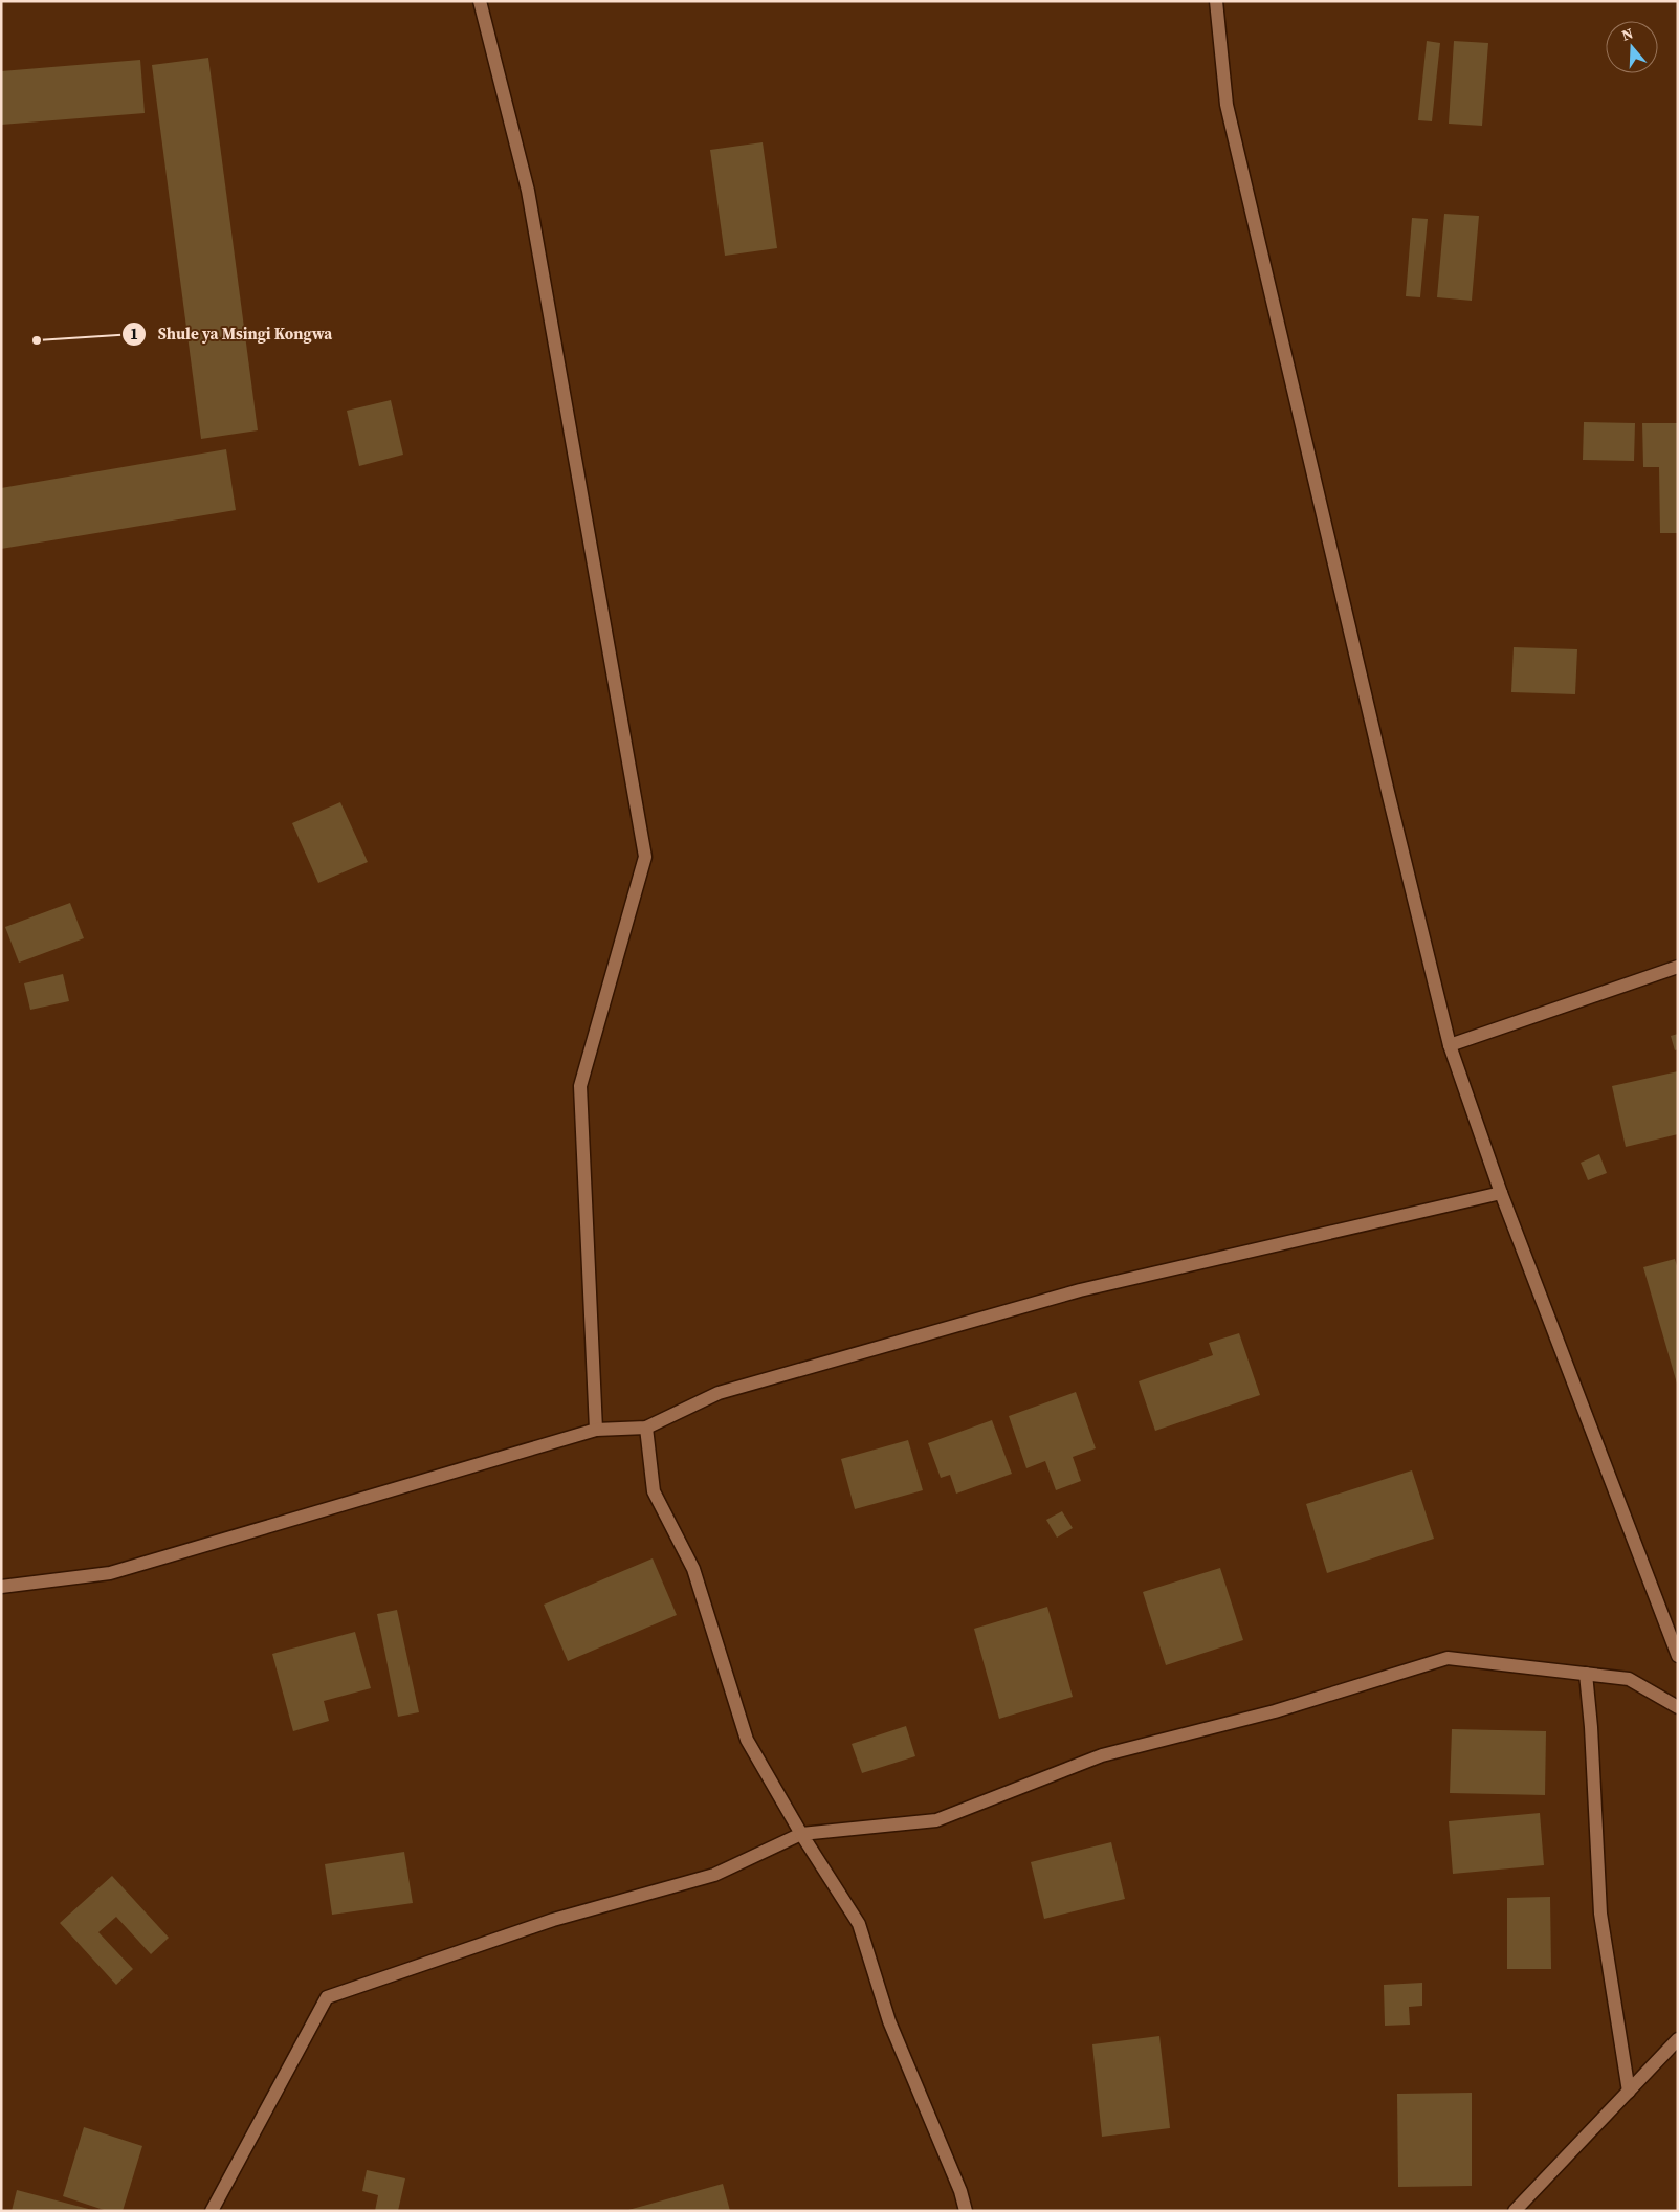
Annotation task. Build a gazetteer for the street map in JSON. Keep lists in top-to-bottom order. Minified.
{"places":["Shule ya Msingi Kongwa"],"north":"top"}
